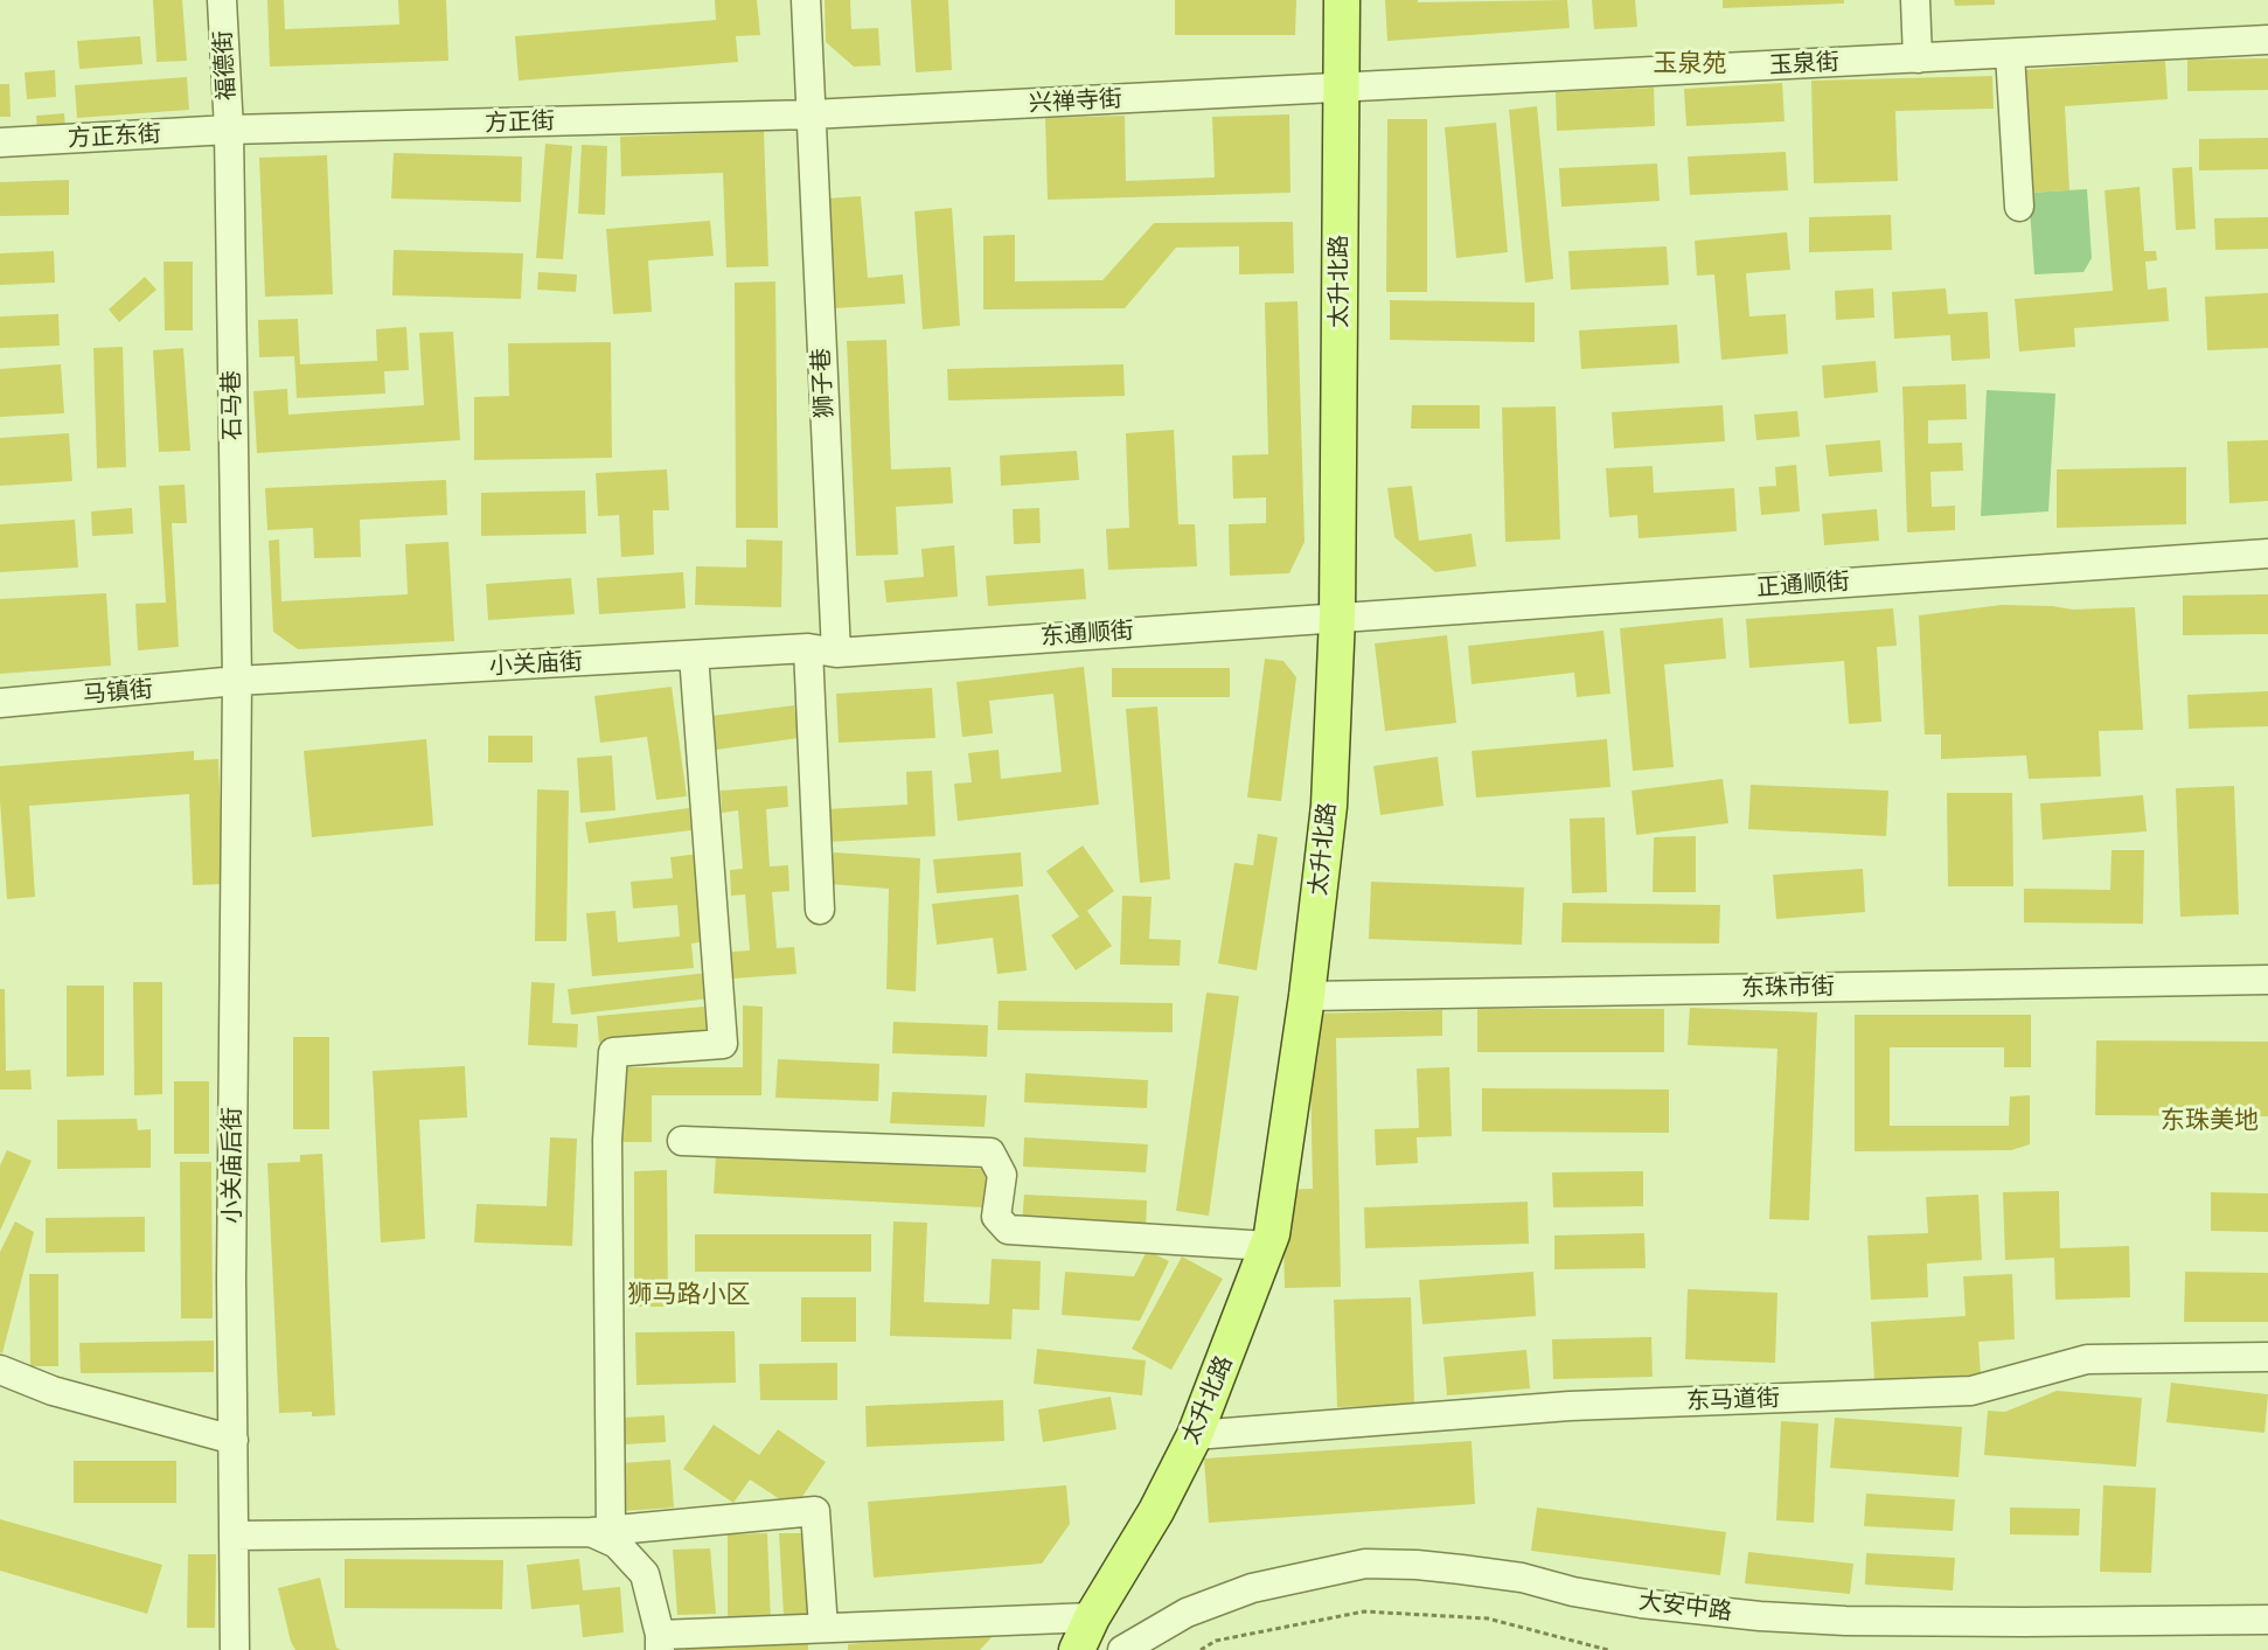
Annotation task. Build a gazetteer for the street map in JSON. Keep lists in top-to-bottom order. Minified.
{"streets":{"main road":["太升北路"],"street":["玉泉街","福德街","兴禅寺街","方正街","方正东街","狮子巷","石马巷","正通顺街","东通顺街","小关庙街","马镇街","东珠市街","小关庙后街","东马道街","大安中路"]},"crossings":[["玉泉街","兴禅寺街"],["玉泉街","太升北路"],["福德街","方正街"],["福德街","方正东街"],["福德街","石马巷"],["兴禅寺街","方正街"],["兴禅寺街","太升北路"],["兴禅寺街","狮子巷"],["方正街","方正东街"],["方正街","狮子巷"],["方正街","石马巷"],["方正东街","石马巷"],["太升北路","正通顺街"],["太升北路","东通顺街"],["太升北路","东珠市街"],["太升北路","东马道街"],["狮子巷","东通顺街"],["狮子巷","小关庙街"],["石马巷","小关庙街"],["石马巷","马镇街"],["石马巷","小关庙后街"],["正通顺街","东通顺街"],["东通顺街","小关庙街"],["小关庙街","马镇街"],["小关庙街","小关庙后街"],["马镇街","小关庙后街"]],"districts":["玉泉苑","东珠美地","狮马路小区"]}
